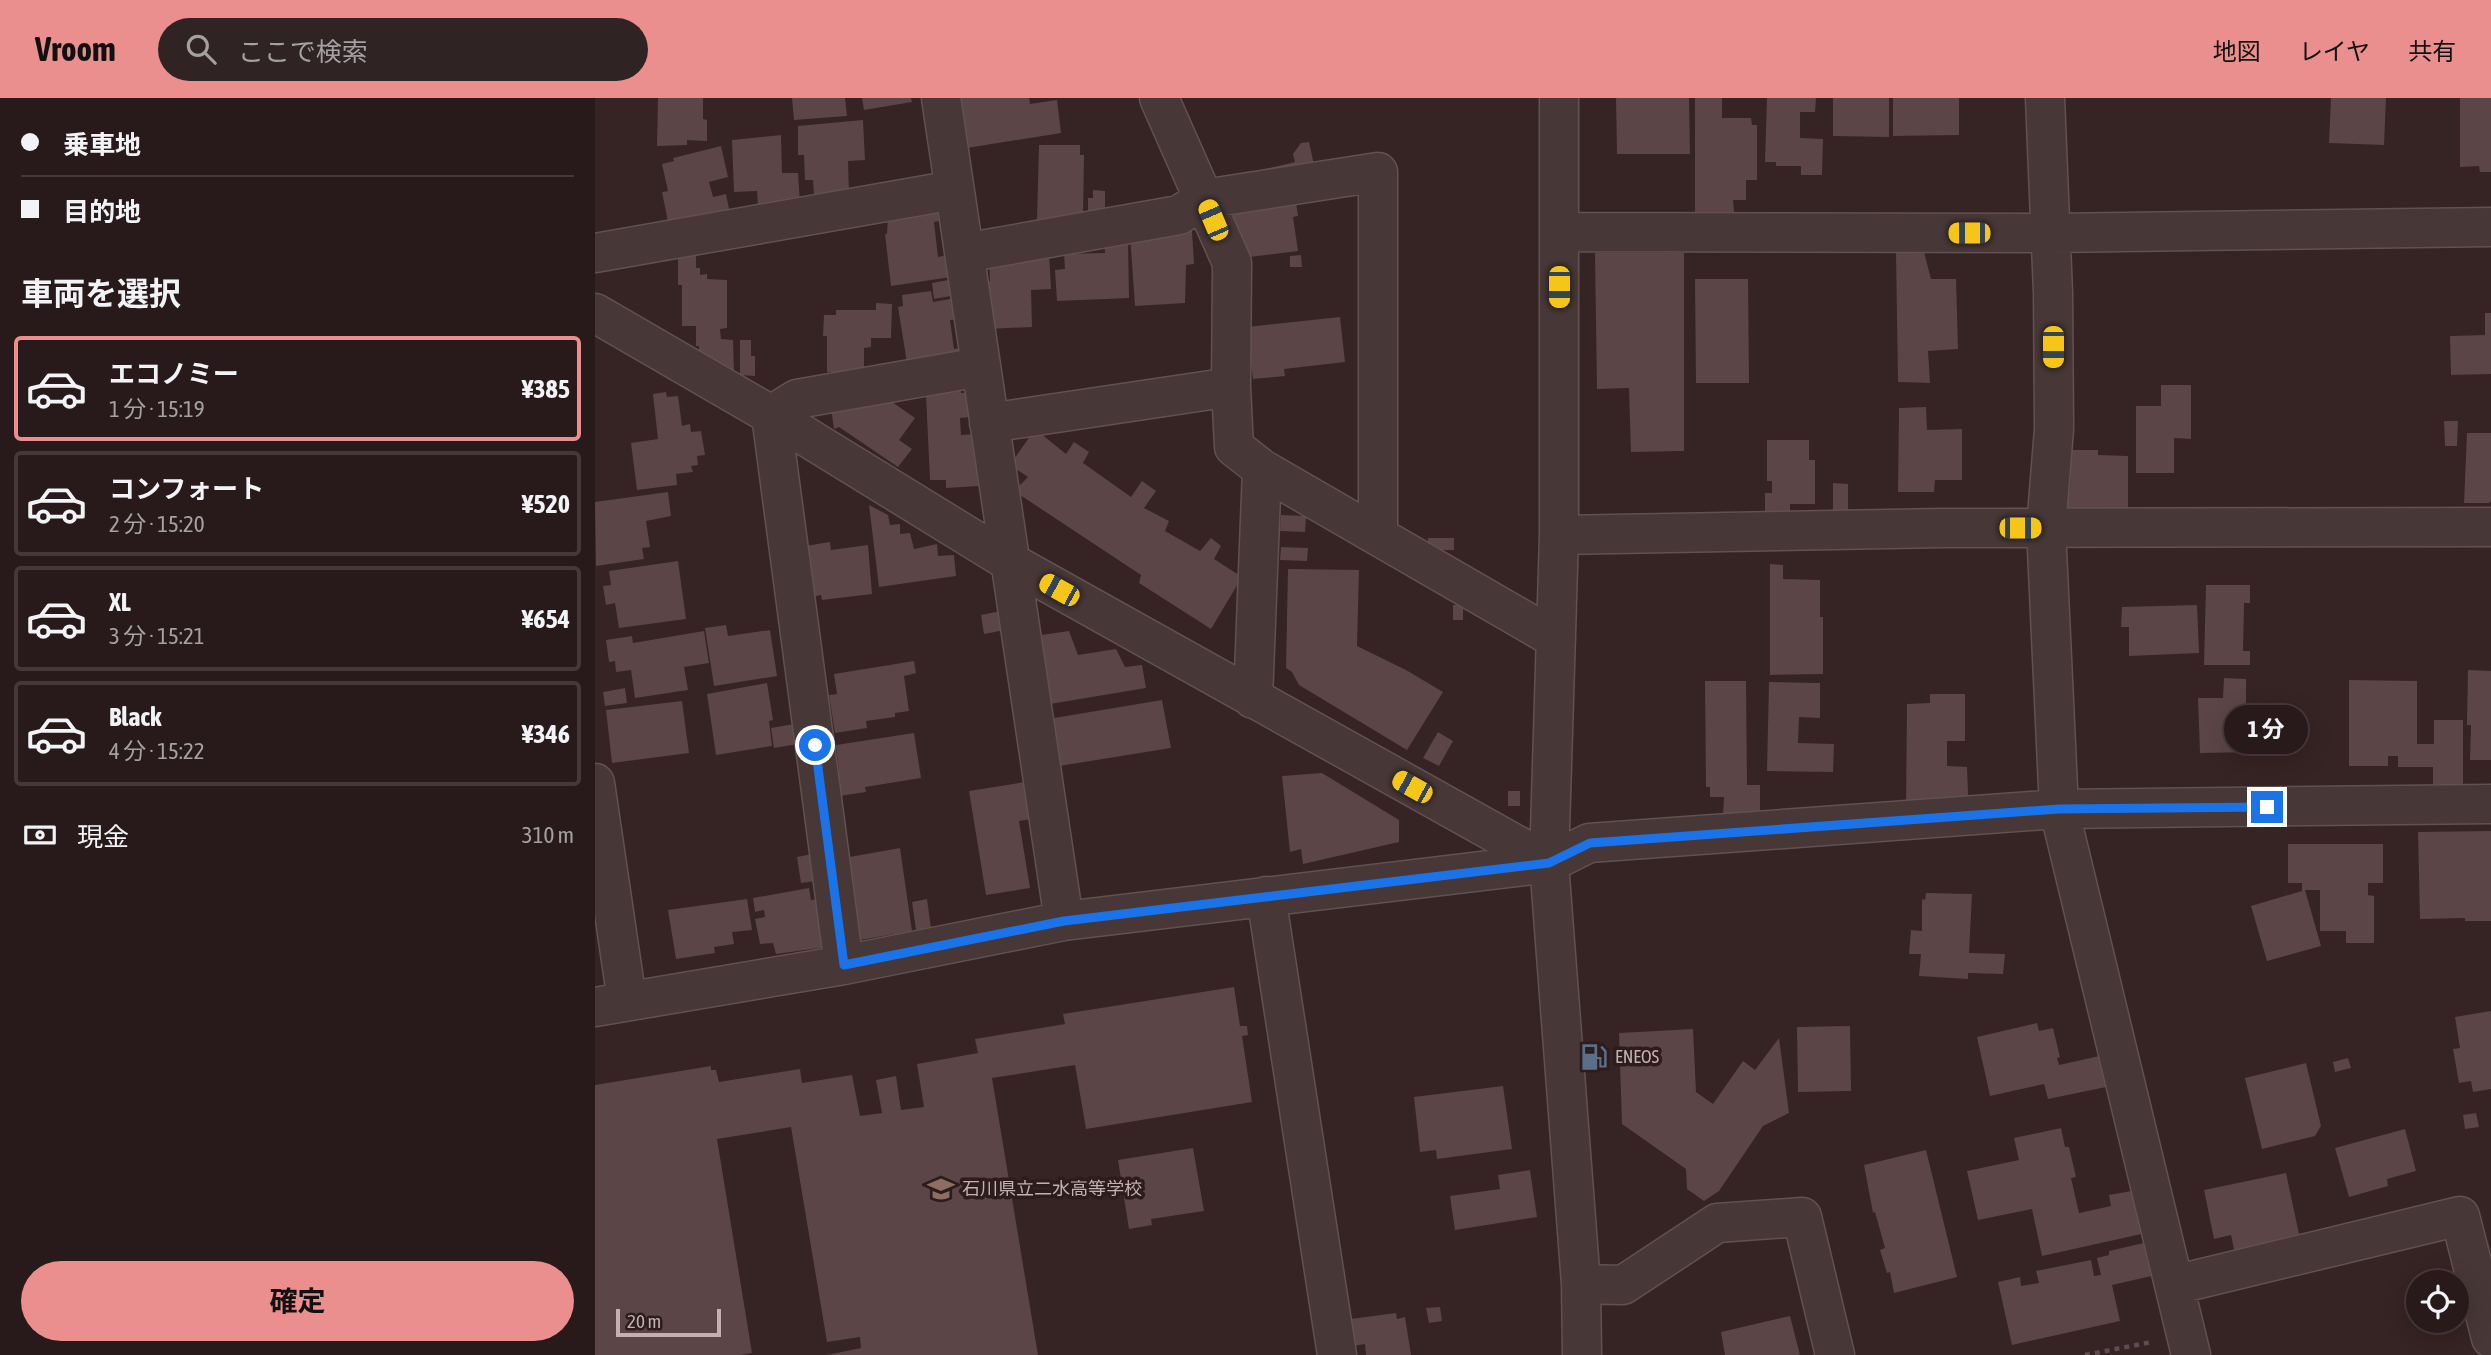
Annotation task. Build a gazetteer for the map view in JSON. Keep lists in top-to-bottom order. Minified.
{"places":{"fuel station":["ENEOS"],"school or university":["石川県立二水高等学校"]},"scale_bar":"20 m","page":{"header":"Vroom","search":"ここで検索","nav":["地図","レイヤ","共有"],"banner":["乗車地","目的地"],"heading":"車両を選択","list":[{"name":"エコノミー","note":"1 分 · 15:19","value":"¥385"},{"name":"コンフォート","note":"2 分 · 15:20","value":"¥520"},{"name":"XL","note":"3 分 · 15:21","value":"¥654"},{"name":"Black","note":"4 分 · 15:22","value":"¥346"}],"bubble":"1 分","pay":["現金","310 m"],"buttons":"確定","scale":"20 m"}}
